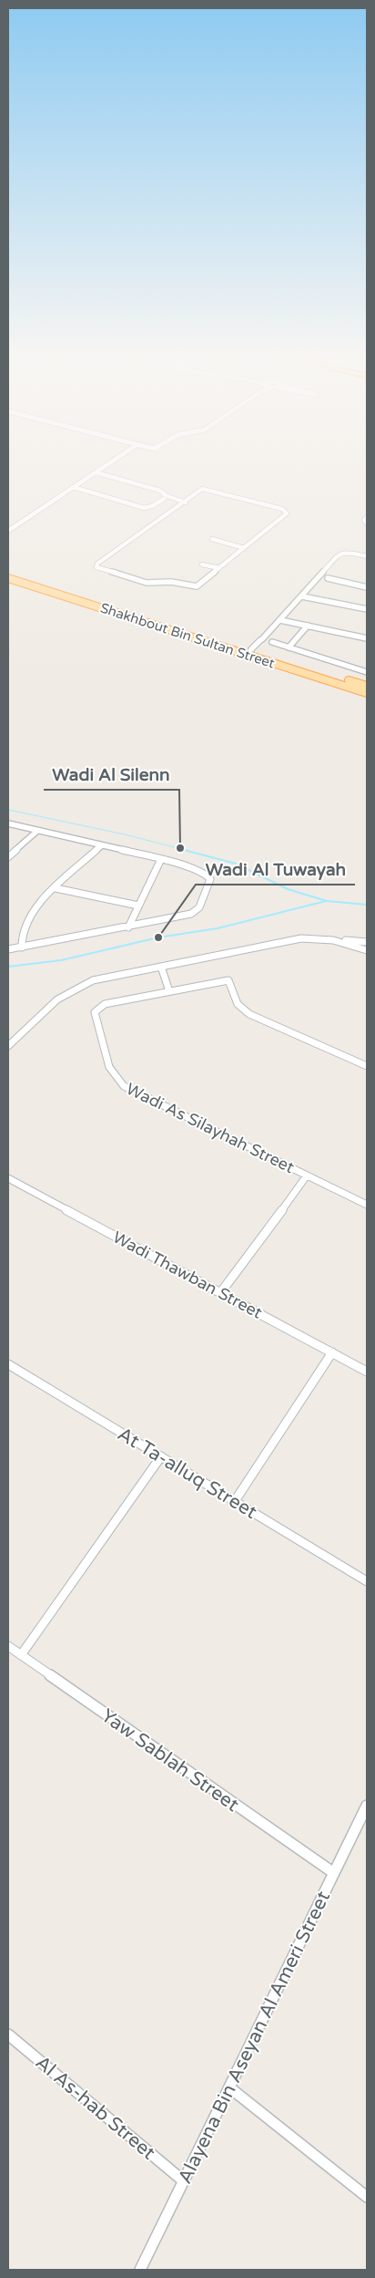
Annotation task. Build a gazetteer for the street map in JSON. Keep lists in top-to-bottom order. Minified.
{"streets":{"main road":["Shakhbout Bin Sultan Street"],"street":["Wadi As Silayhah Street","Wadi Thawban Street","At Ta-alluq Street","Yaw Sablah Street","Alayena Bin Aseyan Al Ameri Street","Al As-hab Street"]},"crossings":[["Yaw Sablah Street","Alayena Bin Aseyan Al Ameri Street"],["Alayena Bin Aseyan Al Ameri Street","Al As-hab Street"]],"places":["Wadi Al Silenn","Wadi Al Tuwayah"]}
